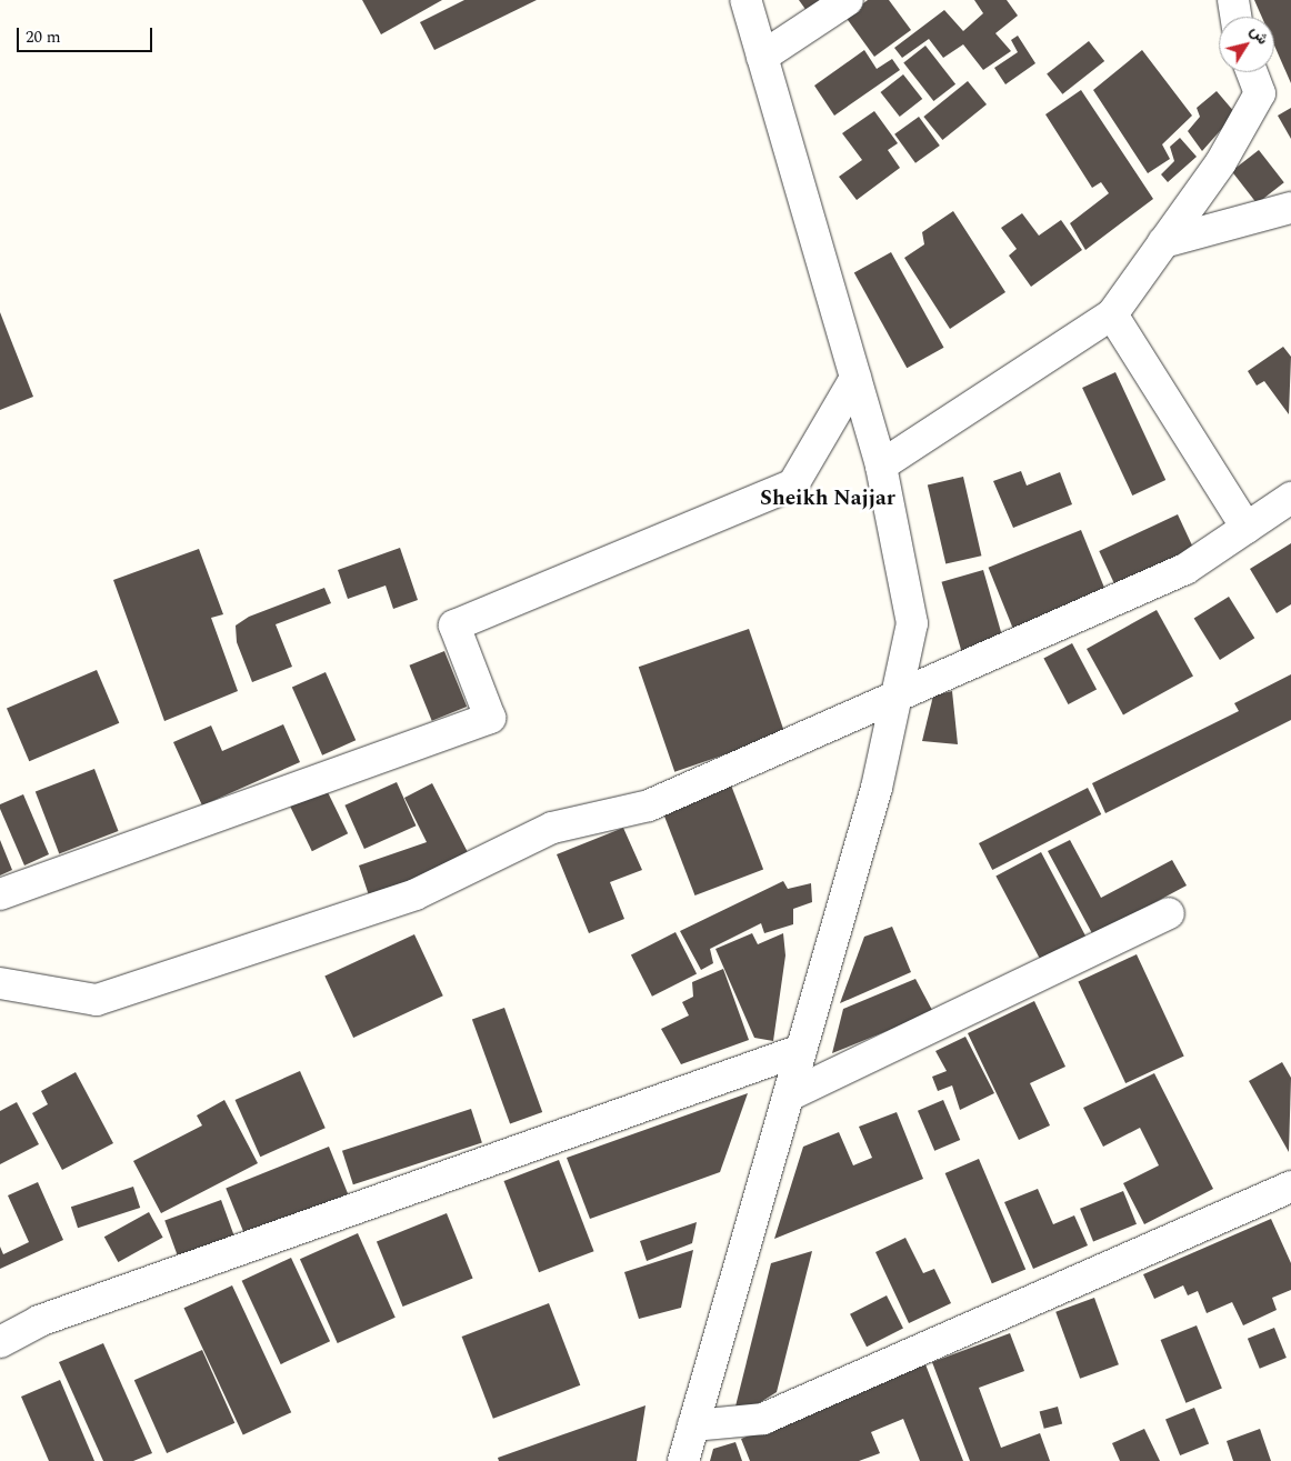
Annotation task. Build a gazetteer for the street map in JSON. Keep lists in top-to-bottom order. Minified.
{"districts":["Sheikh Najjar"],"scale_bar":"20 m","north":"top right"}
